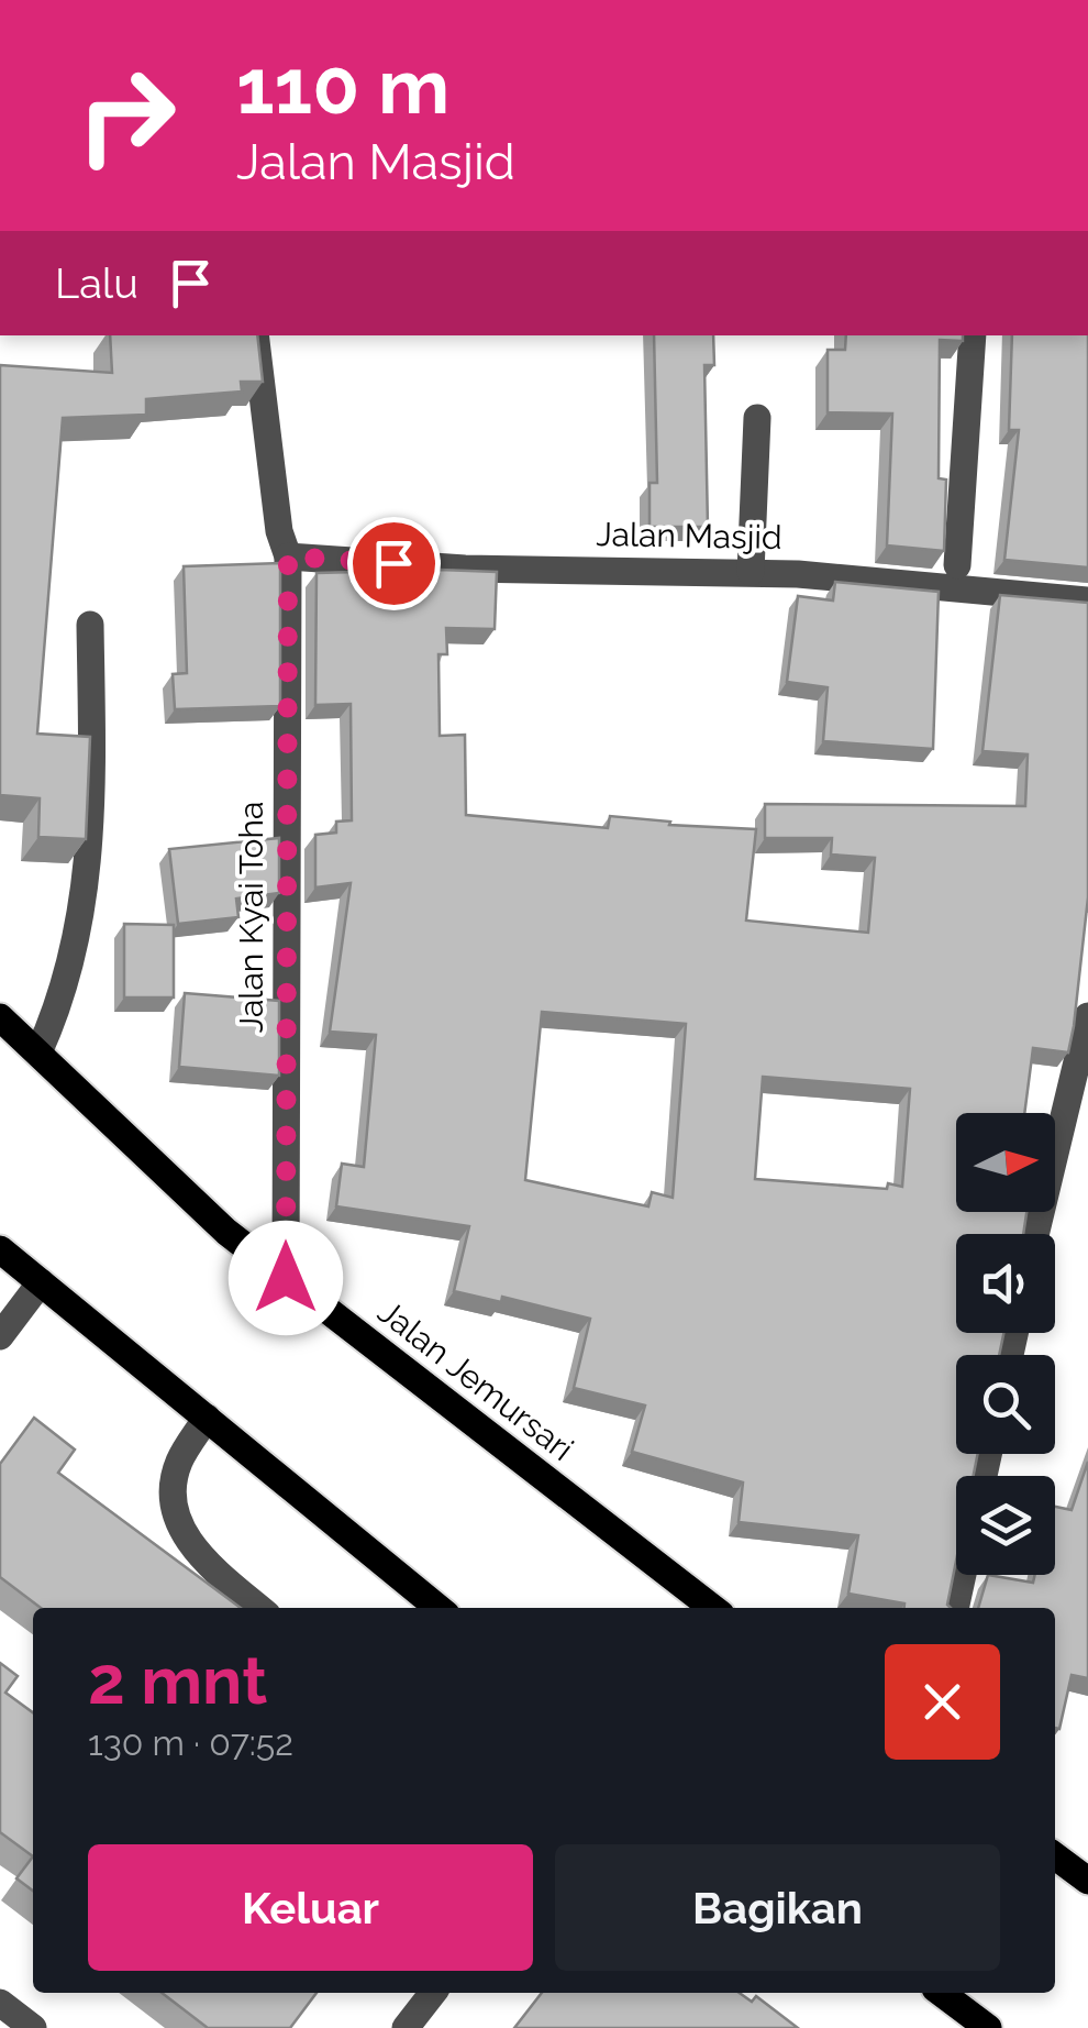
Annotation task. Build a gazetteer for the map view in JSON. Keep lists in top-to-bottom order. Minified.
{"streets":{"main road":["Jalan Jemursari"],"street":["Jalan Masjid","Jalan Kyai Toha"]},"crossings":[["Jalan Masjid","Jalan Kyai Toha"],["Jalan Kyai Toha","Jalan Jemursari"]],"north":"right","page":{"turn":["110 m","Jalan Masjid"],"then":"Lalu","heading":["2 mnt","130 m · 07:52"],"buttons":["Keluar","Bagikan"]}}
